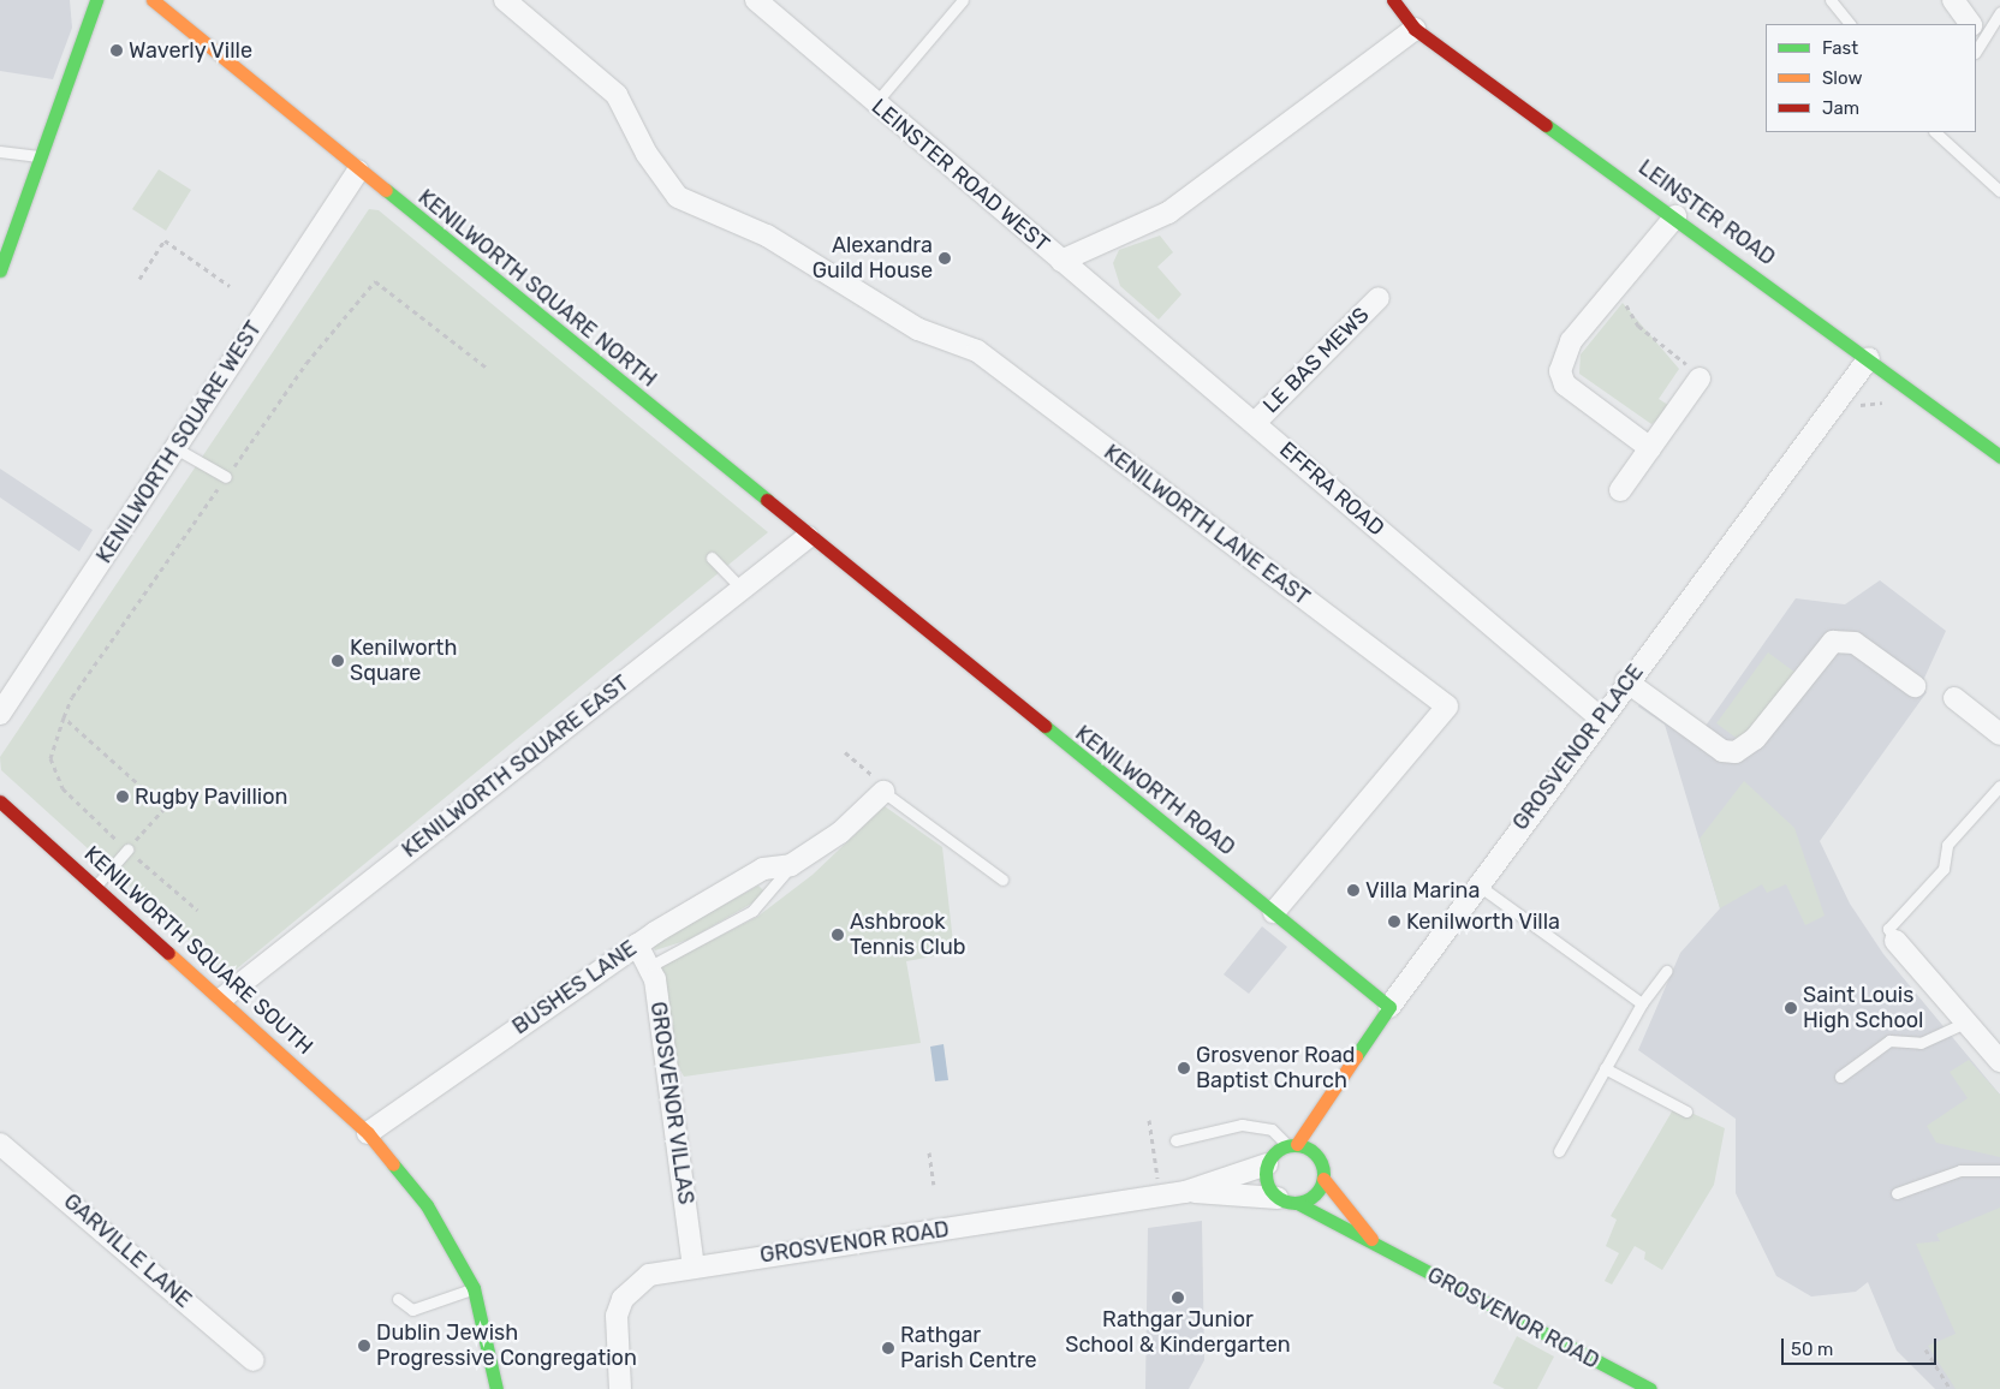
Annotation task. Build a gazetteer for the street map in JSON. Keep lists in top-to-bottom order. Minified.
{"streets":{"street":["LEINSTER ROAD WEST","LEINSTER ROAD","KENILWORTH SQUARE NORTH","LE BAS MEWS","KENILWORTH SQUARE WEST","EFFRA ROAD","KENILWORTH LANE EAST","GROSVENOR PLACE","KENILWORTH SQUARE EAST","KENILWORTH ROAD","KENILWORTH SQUARE SOUTH","BUSHES LANE","GROSVENOR VILLAS","GROSVENOR ROAD","GARVILLE LANE"]},"crossings":[["LEINSTER ROAD WEST","LEINSTER ROAD"],["LEINSTER ROAD WEST","EFFRA ROAD"],["LEINSTER ROAD","GROSVENOR PLACE"],["KENILWORTH SQUARE NORTH","KENILWORTH SQUARE WEST"],["KENILWORTH SQUARE NORTH","KENILWORTH SQUARE EAST"],["KENILWORTH SQUARE NORTH","KENILWORTH ROAD"],["LE BAS MEWS","EFFRA ROAD"],["EFFRA ROAD","GROSVENOR PLACE"],["KENILWORTH LANE EAST","KENILWORTH ROAD"],["GROSVENOR PLACE","KENILWORTH ROAD"],["GROSVENOR PLACE","GROSVENOR ROAD"],["KENILWORTH SQUARE EAST","KENILWORTH SQUARE SOUTH"],["KENILWORTH SQUARE SOUTH","BUSHES LANE"],["BUSHES LANE","GROSVENOR VILLAS"],["GROSVENOR VILLAS","GROSVENOR ROAD"]],"places":["Waverly Ville","Alexandra Guild House","Kenilworth Square","Rugby Pavillion","Villa Marina","Kenilworth Villa","Ashbrook Tennis Club","Saint Louis High School","Grosvenor Road Baptist Church","Rathgar Junior School & Kindergarten","Dublin Jewish Progressive Congregation","Rathgar Parish Centre"],"legend":["Fast","Slow","Jam"],"scale_bar":"50 m"}
